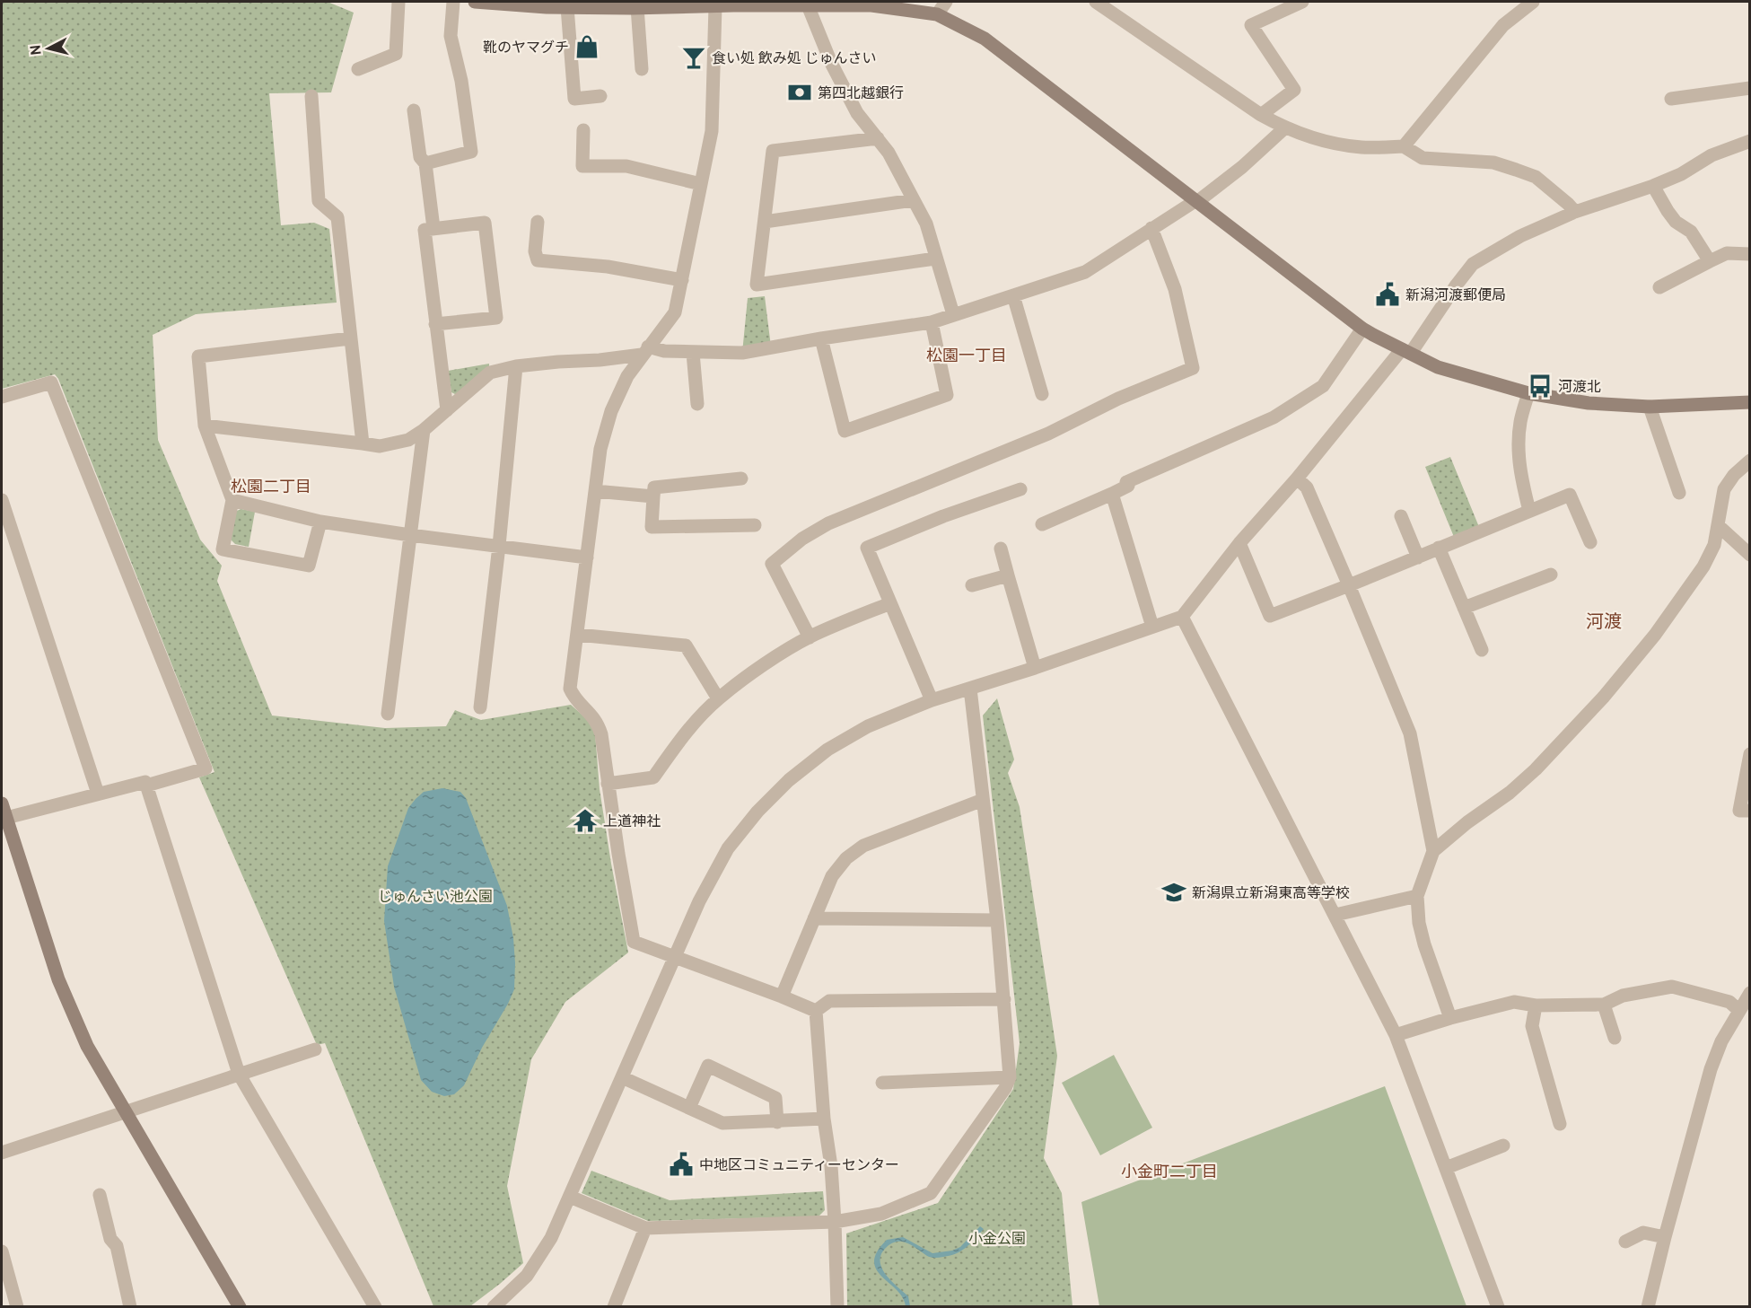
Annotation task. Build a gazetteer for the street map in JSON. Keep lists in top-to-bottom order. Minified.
{"districts":["松園一丁目","松園二丁目","河渡","小金町二丁目"],"parks":["じゅんさい池公園","小金公園"],"places":{"shop":["靴のヤマグチ"],"bar":["食い処 飲み処 じゅんさい"],"bank":["第四北越銀行"],"public building":["新潟河渡郵便局","中地区コミュニティーセンター"],"bus stop":["河渡北"],"temple":["上道神社"],"school or university":["新潟県立新潟東高等学校"]},"north":"left"}
